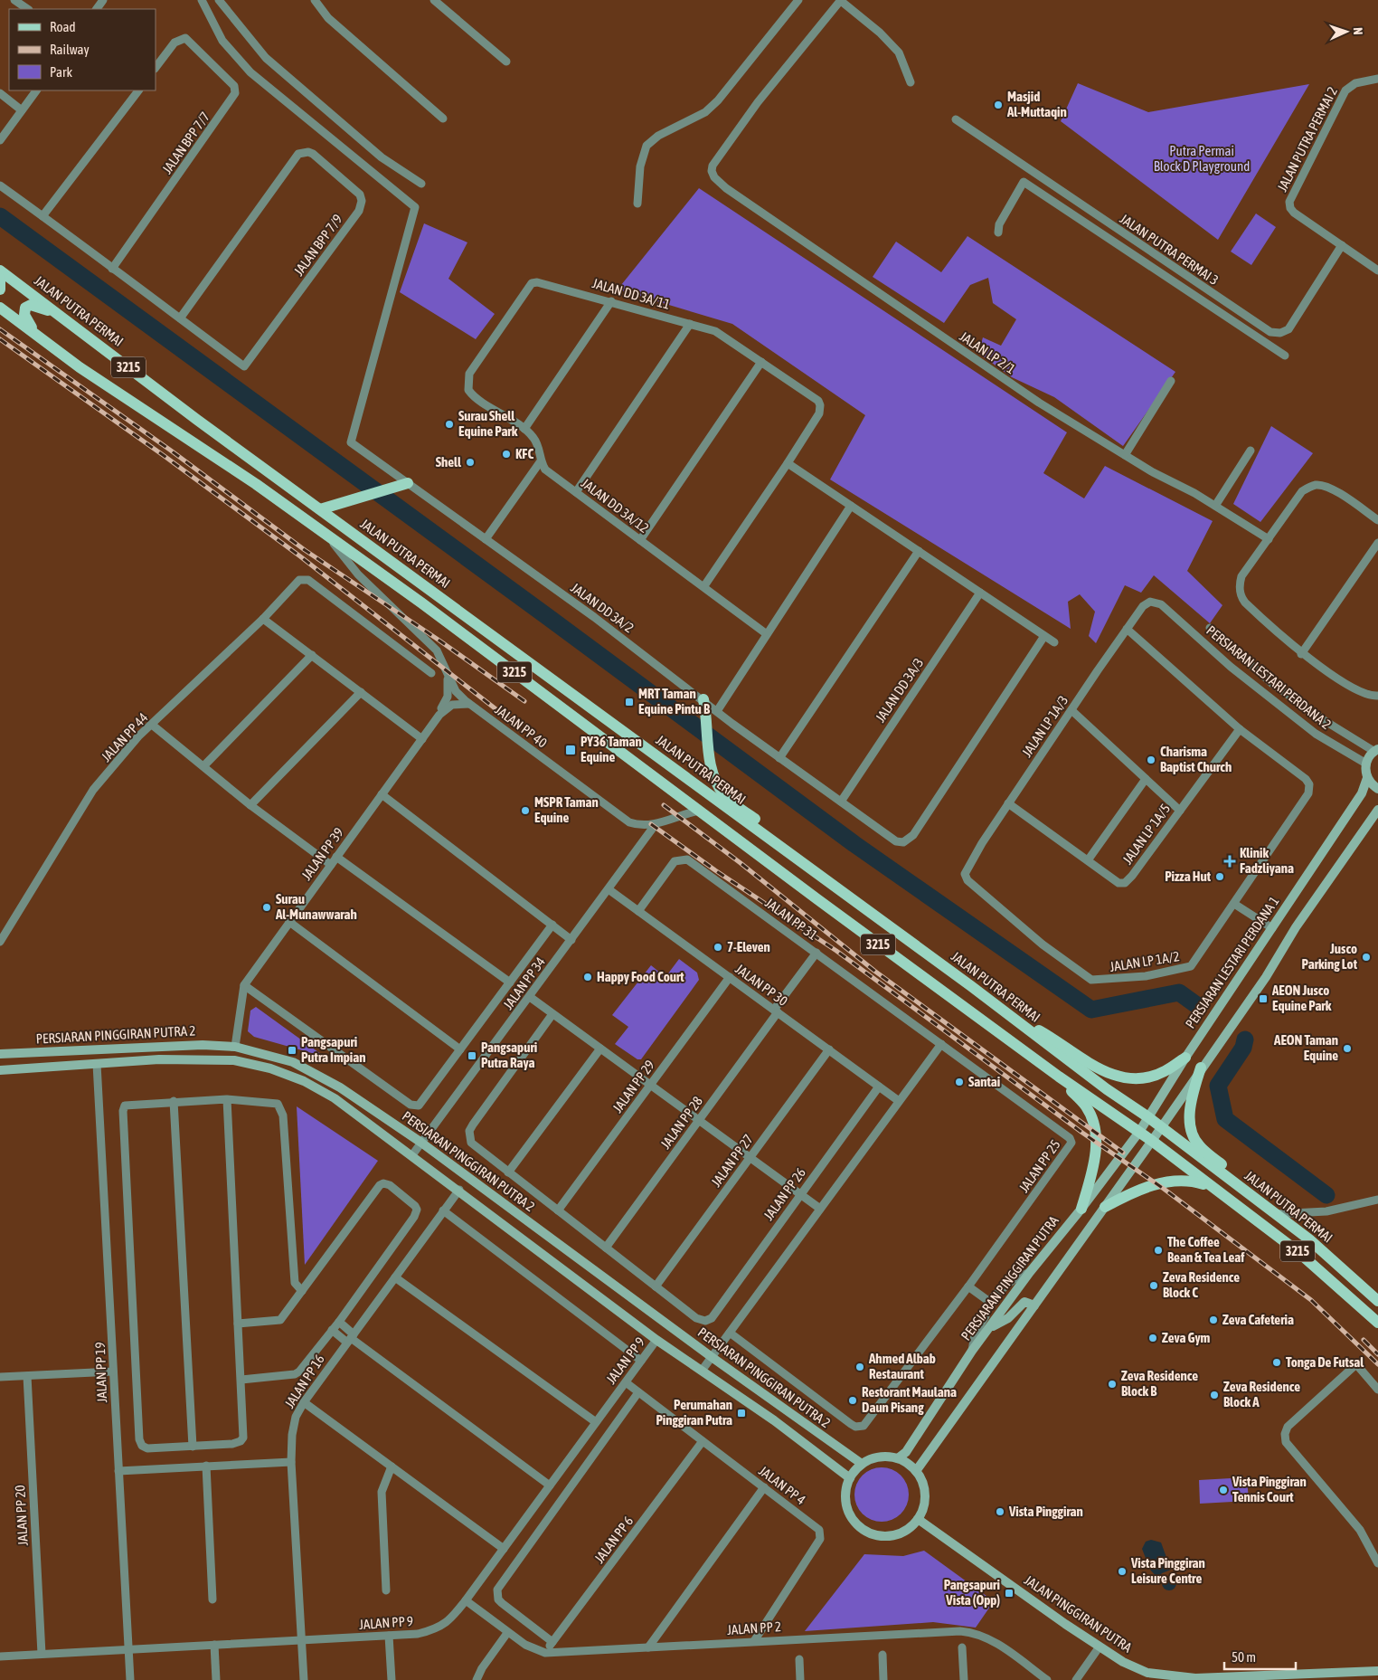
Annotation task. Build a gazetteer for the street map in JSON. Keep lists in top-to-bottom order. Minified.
{"streets":{"main road":["JALAN PUTRA PERMAI","3215"],"street":["JALAN PUTRA PERMAI 2","JALAN BPP 7/7","JALAN BPP 7/9","JALAN PUTRA PERMAI 3","JALAN DD 3A/11","JALAN LP 2/1","JALAN DD 3A/12","JALAN DD 3A/2","PERSIARAN LESTARI PERDANA 2","JALAN DD 3A/3","JALAN PP 40","JALAN LP 1A/3","JALAN PP 44","JALAN LP 1A/5","JALAN PP 39","JALAN PP 31","JALAN LP 1A/2","PERSIARAN LESTARI PERDANA 1","JALAN PP 34","JALAN PP 30","PERSIARAN PINGGIRAN PUTRA 2","JALAN PP 29","JALAN PP 28","JALAN PP 27","JALAN PP 25","JALAN PP 26","PERSIARAN PINGGIRAN PUTRA","JALAN PP 9","JALAN PP 19","JALAN PP 16","JALAN PP 4","JALAN PP 20","JALAN PP 6","JALAN PINGGIRAN PUTRA","JALAN PP 2"]},"crossings":[["JALAN PUTRA PERMAI 2","JALAN PUTRA PERMAI 3"],["JALAN PUTRA PERMAI","PERSIARAN LESTARI PERDANA 1"],["JALAN PUTRA PERMAI","PERSIARAN PINGGIRAN PUTRA"],["3215","JALAN PP 40"],["3215","PERSIARAN PINGGIRAN PUTRA"],["PERSIARAN LESTARI PERDANA 2","JALAN LP 1A/3"],["JALAN PP 40","JALAN PP 39"],["JALAN PP 40","JALAN PP 34"],["JALAN LP 1A/3","JALAN LP 1A/5"],["JALAN LP 1A/3","JALAN LP 1A/2"],["JALAN LP 1A/5","JALAN LP 1A/2"],["JALAN PP 39","PERSIARAN PINGGIRAN PUTRA 2"],["JALAN PP 31","JALAN PP 30"],["JALAN PP 31","JALAN PP 28"],["JALAN PP 31","JALAN PP 25"],["PERSIARAN LESTARI PERDANA 1","PERSIARAN PINGGIRAN PUTRA"],["JALAN PP 34","JALAN PP 30"],["JALAN PP 34","PERSIARAN PINGGIRAN PUTRA 2"],["JALAN PP 30","JALAN PP 29"],["JALAN PP 30","JALAN PP 28"],["JALAN PP 30","JALAN PP 27"],["JALAN PP 30","JALAN PP 26"],["PERSIARAN PINGGIRAN PUTRA 2","PERSIARAN PINGGIRAN PUTRA"],["PERSIARAN PINGGIRAN PUTRA 2","JALAN PP 9"],["PERSIARAN PINGGIRAN PUTRA 2","JALAN PP 19"],["PERSIARAN PINGGIRAN PUTRA 2","JALAN PP 16"],["PERSIARAN PINGGIRAN PUTRA 2","JALAN PINGGIRAN PUTRA"],["JALAN PP 27","JALAN PP 26"],["PERSIARAN PINGGIRAN PUTRA","JALAN PINGGIRAN PUTRA"],["JALAN PP 9","JALAN PP 19"],["JALAN PP 9","JALAN PP 16"],["JALAN PP 9","JALAN PP 4"],["JALAN PP 9","JALAN PP 20"],["JALAN PP 9","JALAN PP 2"],["JALAN PP 4","JALAN PP 6"],["JALAN PP 4","JALAN PP 2"],["JALAN PP 6","JALAN PP 2"]],"parks":["Putra Permai Block D Playground"],"places":{"other":["Masjid Al-Muttaqin","Surau Shell Equine Park","KFC","Shell","Charisma Baptist Church","MSPR Taman Equine","Pizza Hut","Surau Al-Munawwarah","7-Eleven","Jusco Parking Lot","Happy Food Court","AEON Taman Equine","Santai","The Coffee Bean & Tea Leaf","Zeva Residence Block C","Zeva Cafeteria","Zeva Gym","Tonga De Futsal","Ahmed Albab Restaurant","Zeva Residence Block B","Zeva Residence Block A","Restorant Maulana Daun Pisang","Vista Pinggiran Tennis Court","Vista Pinggiran","Vista Pinggiran Leisure Centre"],"transit":["MRT Taman Equine Pintu B","PY36 Taman Equine","AEON Jusco Equine Park","Pangsapuri Putra Impian","Pangsapuri Putra Raya","Perumahan Pinggiran Putra","Pangsapuri Vista (Opp)"],"health":["Klinik Fadzliyana"]},"legend":["Road","Railway","Park"],"scale_bar":"50 m","north":"right"}
